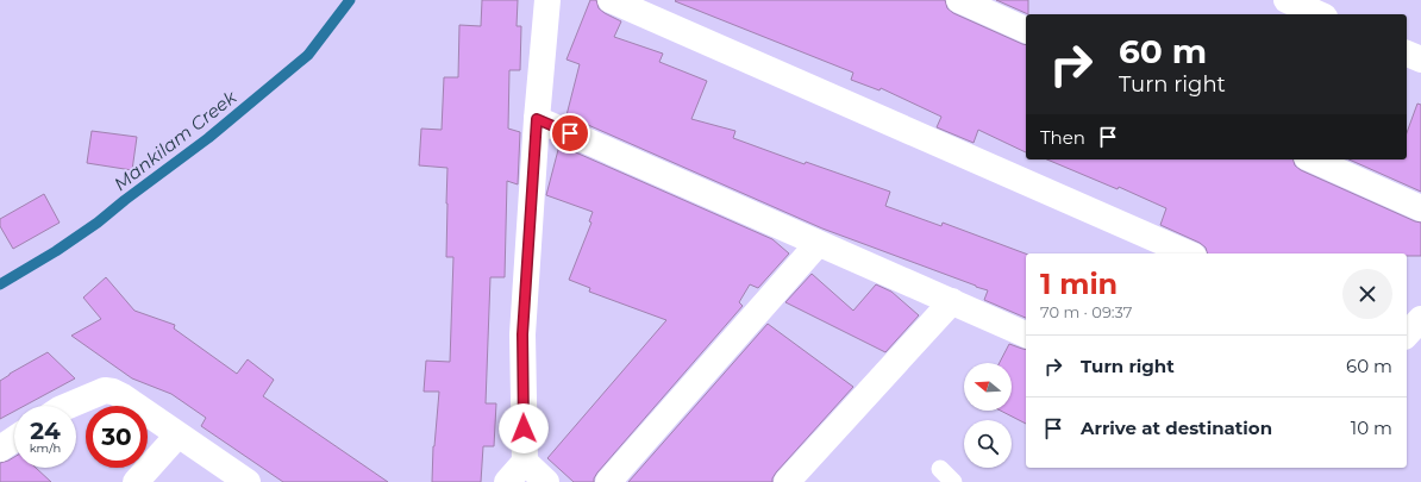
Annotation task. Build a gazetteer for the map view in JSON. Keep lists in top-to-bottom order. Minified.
{"water":["Mankilam Creek"],"north":"left","page":{"turn":["60 m","Turn right"],"then":"Then","heading":["1 min","70 m · 09:37"],"list":[{"name":"Turn right","value":"60 m"},{"name":"Arrive at destination","value":"10 m"}],"speed":"24 km/h","limit":"30"}}
